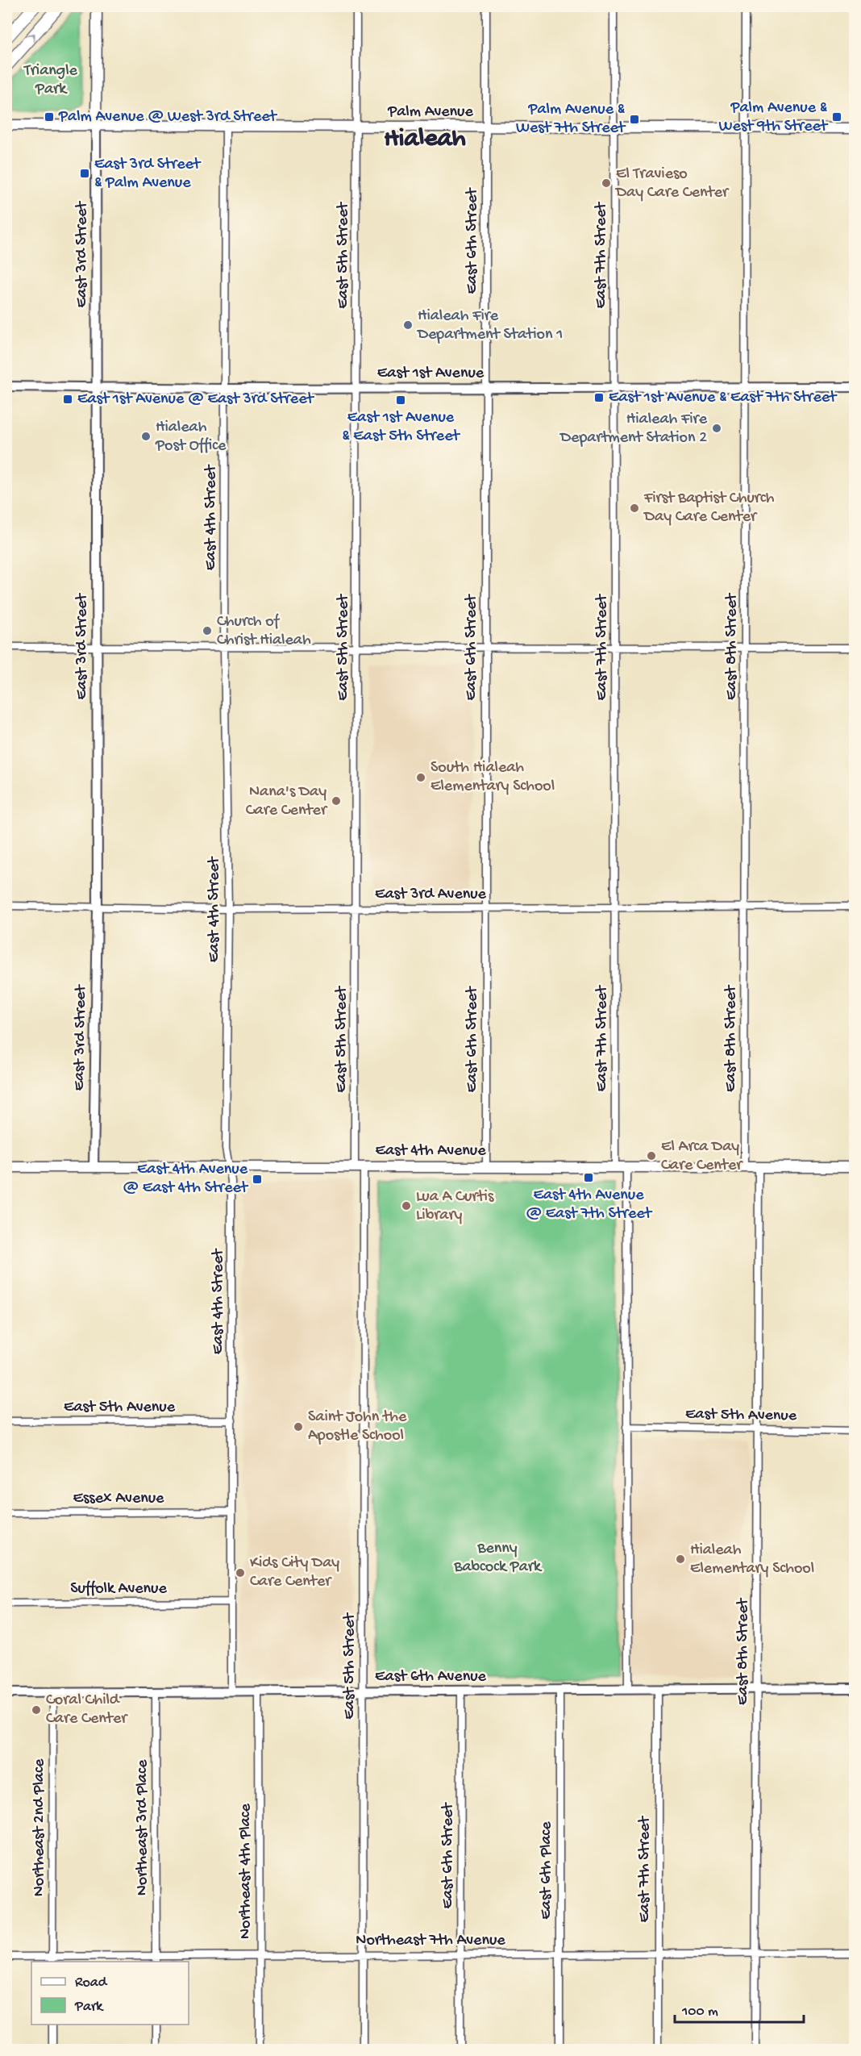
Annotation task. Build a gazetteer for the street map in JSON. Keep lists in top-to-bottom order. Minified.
{"streets":{"main road":["Palm Avenue","East 4th Avenue"],"street":["East 6th Street","East 3rd Street","East 5th Street","East 7th Street","East 1st Avenue","East 4th Street","East 8th Street","East 3rd Avenue","East 5th Avenue","Essex Avenue","Suffolk Avenue","East 6th Avenue","Northeast 2nd Place","Northeast 3rd Place","East 6th Place","Northeast 4th Place","Northeast 7th Avenue"]},"crossings":[["Palm Avenue","East 6th Street"],["Palm Avenue","East 3rd Street"],["Palm Avenue","East 5th Street"],["Palm Avenue","East 7th Street"],["Palm Avenue","East 4th Street"],["Palm Avenue","East 8th Street"],["East 6th Street","East 1st Avenue"],["East 6th Street","East 3rd Avenue"],["East 6th Street","East 4th Avenue"],["East 6th Street","East 6th Avenue"],["East 6th Street","Northeast 7th Avenue"],["East 3rd Street","East 1st Avenue"],["East 3rd Street","East 3rd Avenue"],["East 3rd Street","East 4th Avenue"],["East 5th Street","East 1st Avenue"],["East 5th Street","East 3rd Avenue"],["East 5th Street","East 4th Avenue"],["East 5th Street","East 6th Avenue"],["East 5th Street","Northeast 7th Avenue"],["East 7th Street","East 1st Avenue"],["East 7th Street","East 3rd Avenue"],["East 7th Street","East 4th Avenue"],["East 7th Street","East 6th Avenue"],["East 7th Street","Northeast 7th Avenue"],["East 1st Avenue","East 4th Street"],["East 1st Avenue","East 8th Street"],["East 4th Street","East 3rd Avenue"],["East 4th Street","East 4th Avenue"],["East 4th Street","East 5th Avenue"],["East 4th Street","Essex Avenue"],["East 4th Street","Suffolk Avenue"],["East 4th Street","East 6th Avenue"],["East 8th Street","East 3rd Avenue"],["East 8th Street","East 4th Avenue"],["East 8th Street","East 5th Avenue"],["East 8th Street","East 6th Avenue"],["East 8th Street","Northeast 7th Avenue"],["East 6th Avenue","Northeast 2nd Place"],["East 6th Avenue","Northeast 3rd Place"],["East 6th Avenue","East 6th Place"],["East 6th Avenue","Northeast 4th Place"],["Northeast 2nd Place","Northeast 7th Avenue"],["Northeast 3rd Place","Northeast 7th Avenue"],["East 6th Place","Northeast 7th Avenue"],["Northeast 4th Place","Northeast 7th Avenue"]],"districts":["Hialeah"],"parks":["Triangle Park","Benny Babcock Park"],"places":{"transit":["Palm Avenue @ West 3rd Street","Palm Avenue & West 9th Street","Palm Avenue & West 7th Street","East 3rd Street & Palm Avenue","East 1st Avenue & East 7th Street","East 1st Avenue @ East 3rd Street","East 1st Avenue & East 5th Street","East 4th Avenue @ East 7th Street","East 4th Avenue @ East 4th Street"],"other":["El Travieso Day Care Center","Hialeah Fire Department Station 1","Hialeah Fire Department Station 2","Hialeah Post Office","First Baptist Church Day Care Center","Church of Christ Hialeah","South Hialeah Elementary School","Nana's Day Care Center","El Arca Day Care Center","Lua A Curtis Library","Saint John the Apostle School","Hialeah Elementary School","Kids City Day Care Center","Coral Child Care Center"]},"legend":["Road","Park"],"scale_bar":"100 m"}
